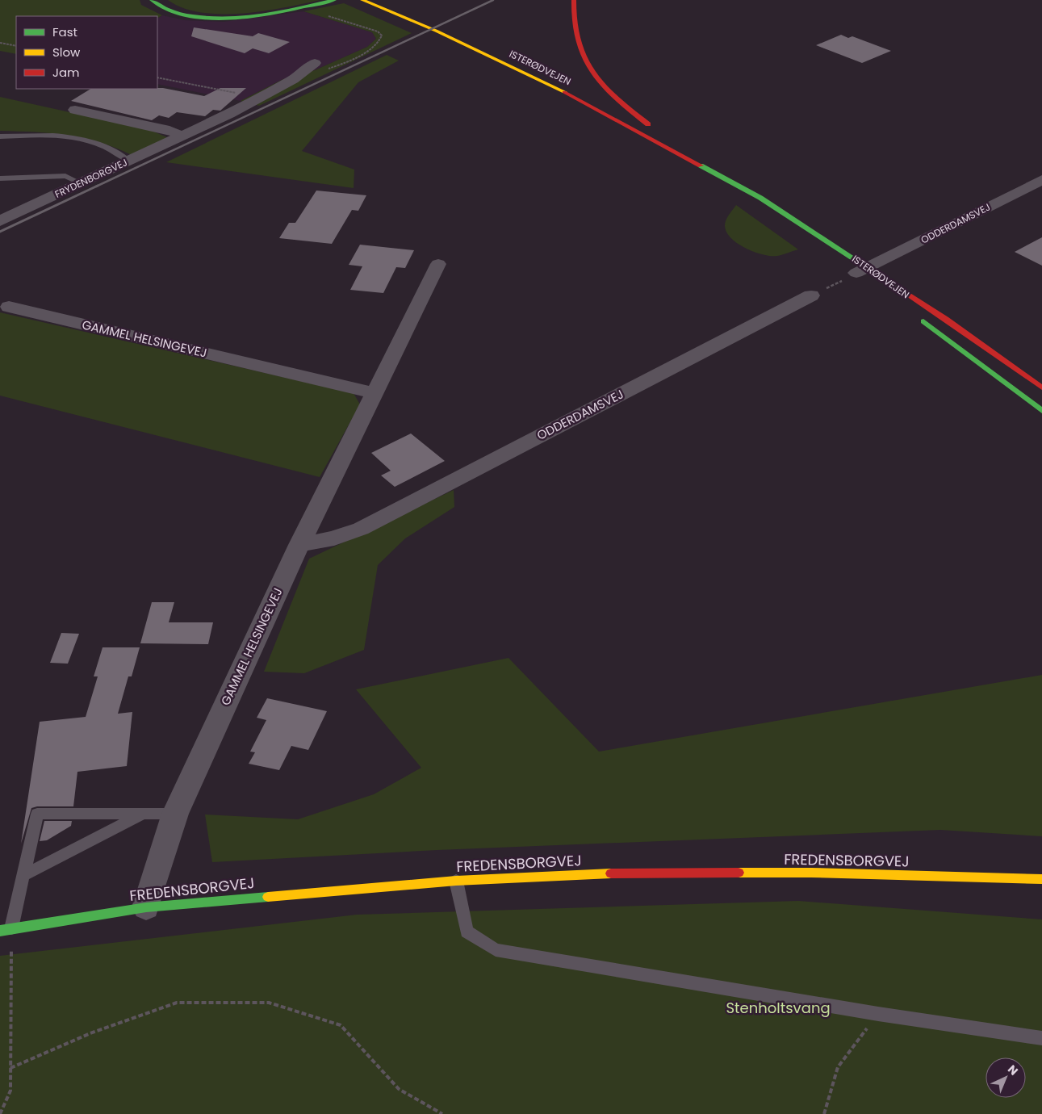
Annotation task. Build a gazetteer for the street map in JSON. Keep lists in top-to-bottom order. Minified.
{"streets":{"main road":["ISTERØDVEJEN","FREDENSBORGVEJ"],"street":["FRYDENBORGVEJ","ODDERDAMSVEJ","GAMMEL HELSINGEVEJ"]},"crossings":[["ISTERØDVEJEN","ODDERDAMSVEJ"],["ODDERDAMSVEJ","GAMMEL HELSINGEVEJ"],["GAMMEL HELSINGEVEJ","FREDENSBORGVEJ"]],"parks":["Stenholtsvang"],"legend":["Fast","Slow","Jam"],"north":"top right"}
